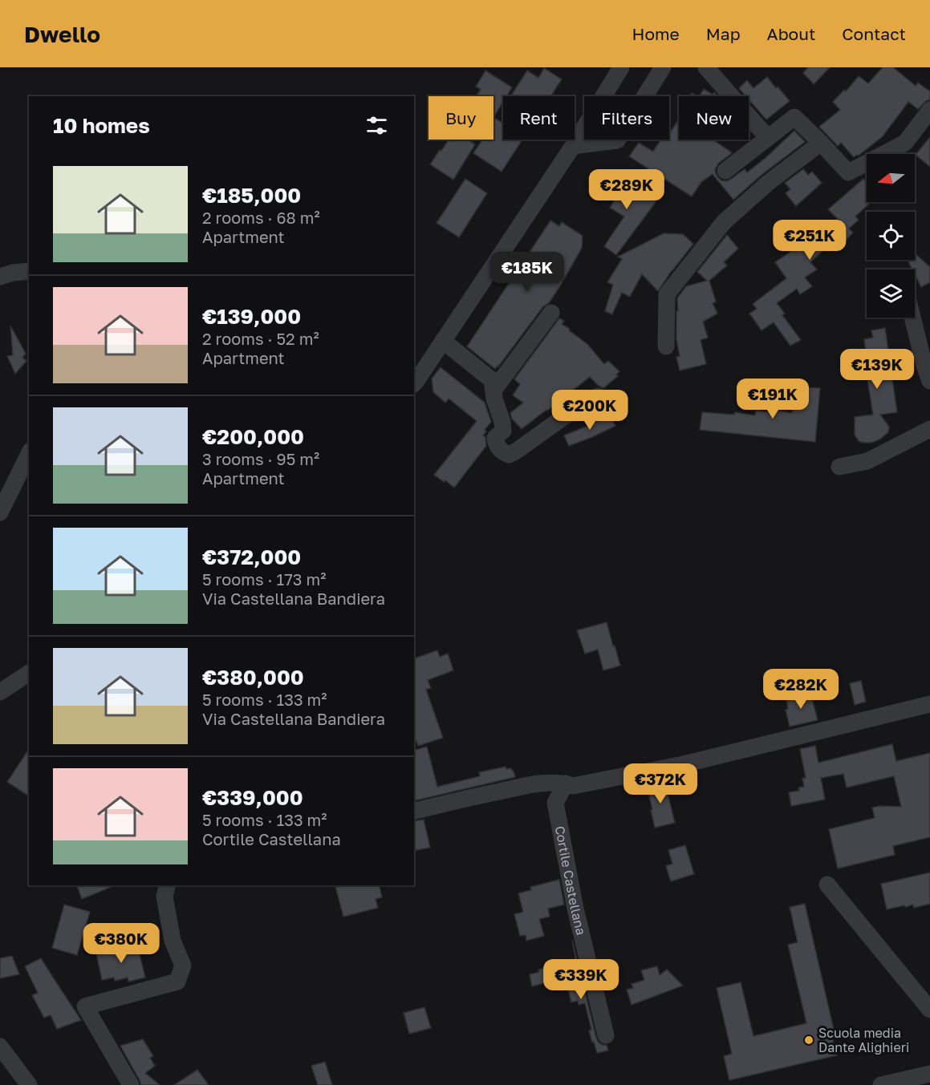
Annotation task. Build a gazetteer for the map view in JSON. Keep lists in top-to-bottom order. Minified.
{"streets":{"street":["Cortile Castellana"]},"places":["Scuola media Dante Alighieri"],"north":"left","page":{"header":"Dwello","nav":["Home","Map","About","Contact"],"chip":["Buy","Rent","Filters","New"],"heading":"10 homes","list":[{"name":"€185,000","note":"2 rooms · 68 m² · Apartment"},{"name":"€139,000","note":"2 rooms · 52 m² · Apartment"},{"name":"€200,000","note":"3 rooms · 95 m² · Apartment"},{"name":"€372,000","note":"5 rooms · 173 m² · Via Castellana Bandiera"},{"name":"€380,000","note":"5 rooms · 133 m² · Via Castellana Bandiera"},{"name":"€339,000","note":"5 rooms · 133 m² · Cortile Castellana"}],"price":["€289K","€251K","€185K","€139K","€191K","€200K","€282K","€372K","€380K","€339K"]}}
